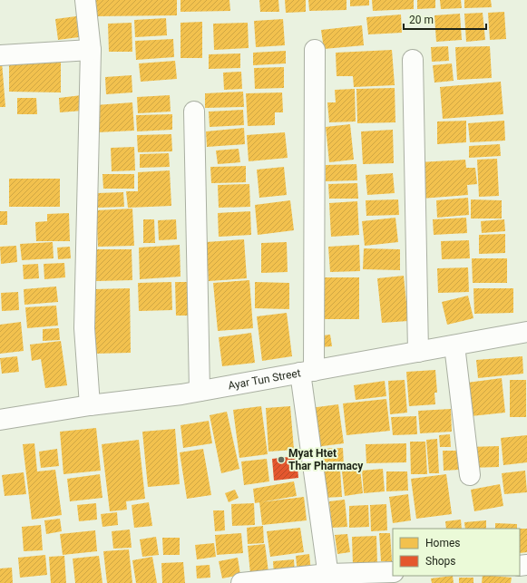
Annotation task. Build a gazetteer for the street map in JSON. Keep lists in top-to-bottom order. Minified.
{"streets":{"street":["Ayar Tun Street"]},"places":["Myat Htet Thar Pharmacy"],"legend":["Homes","Shops"],"scale_bar":"20 m"}
